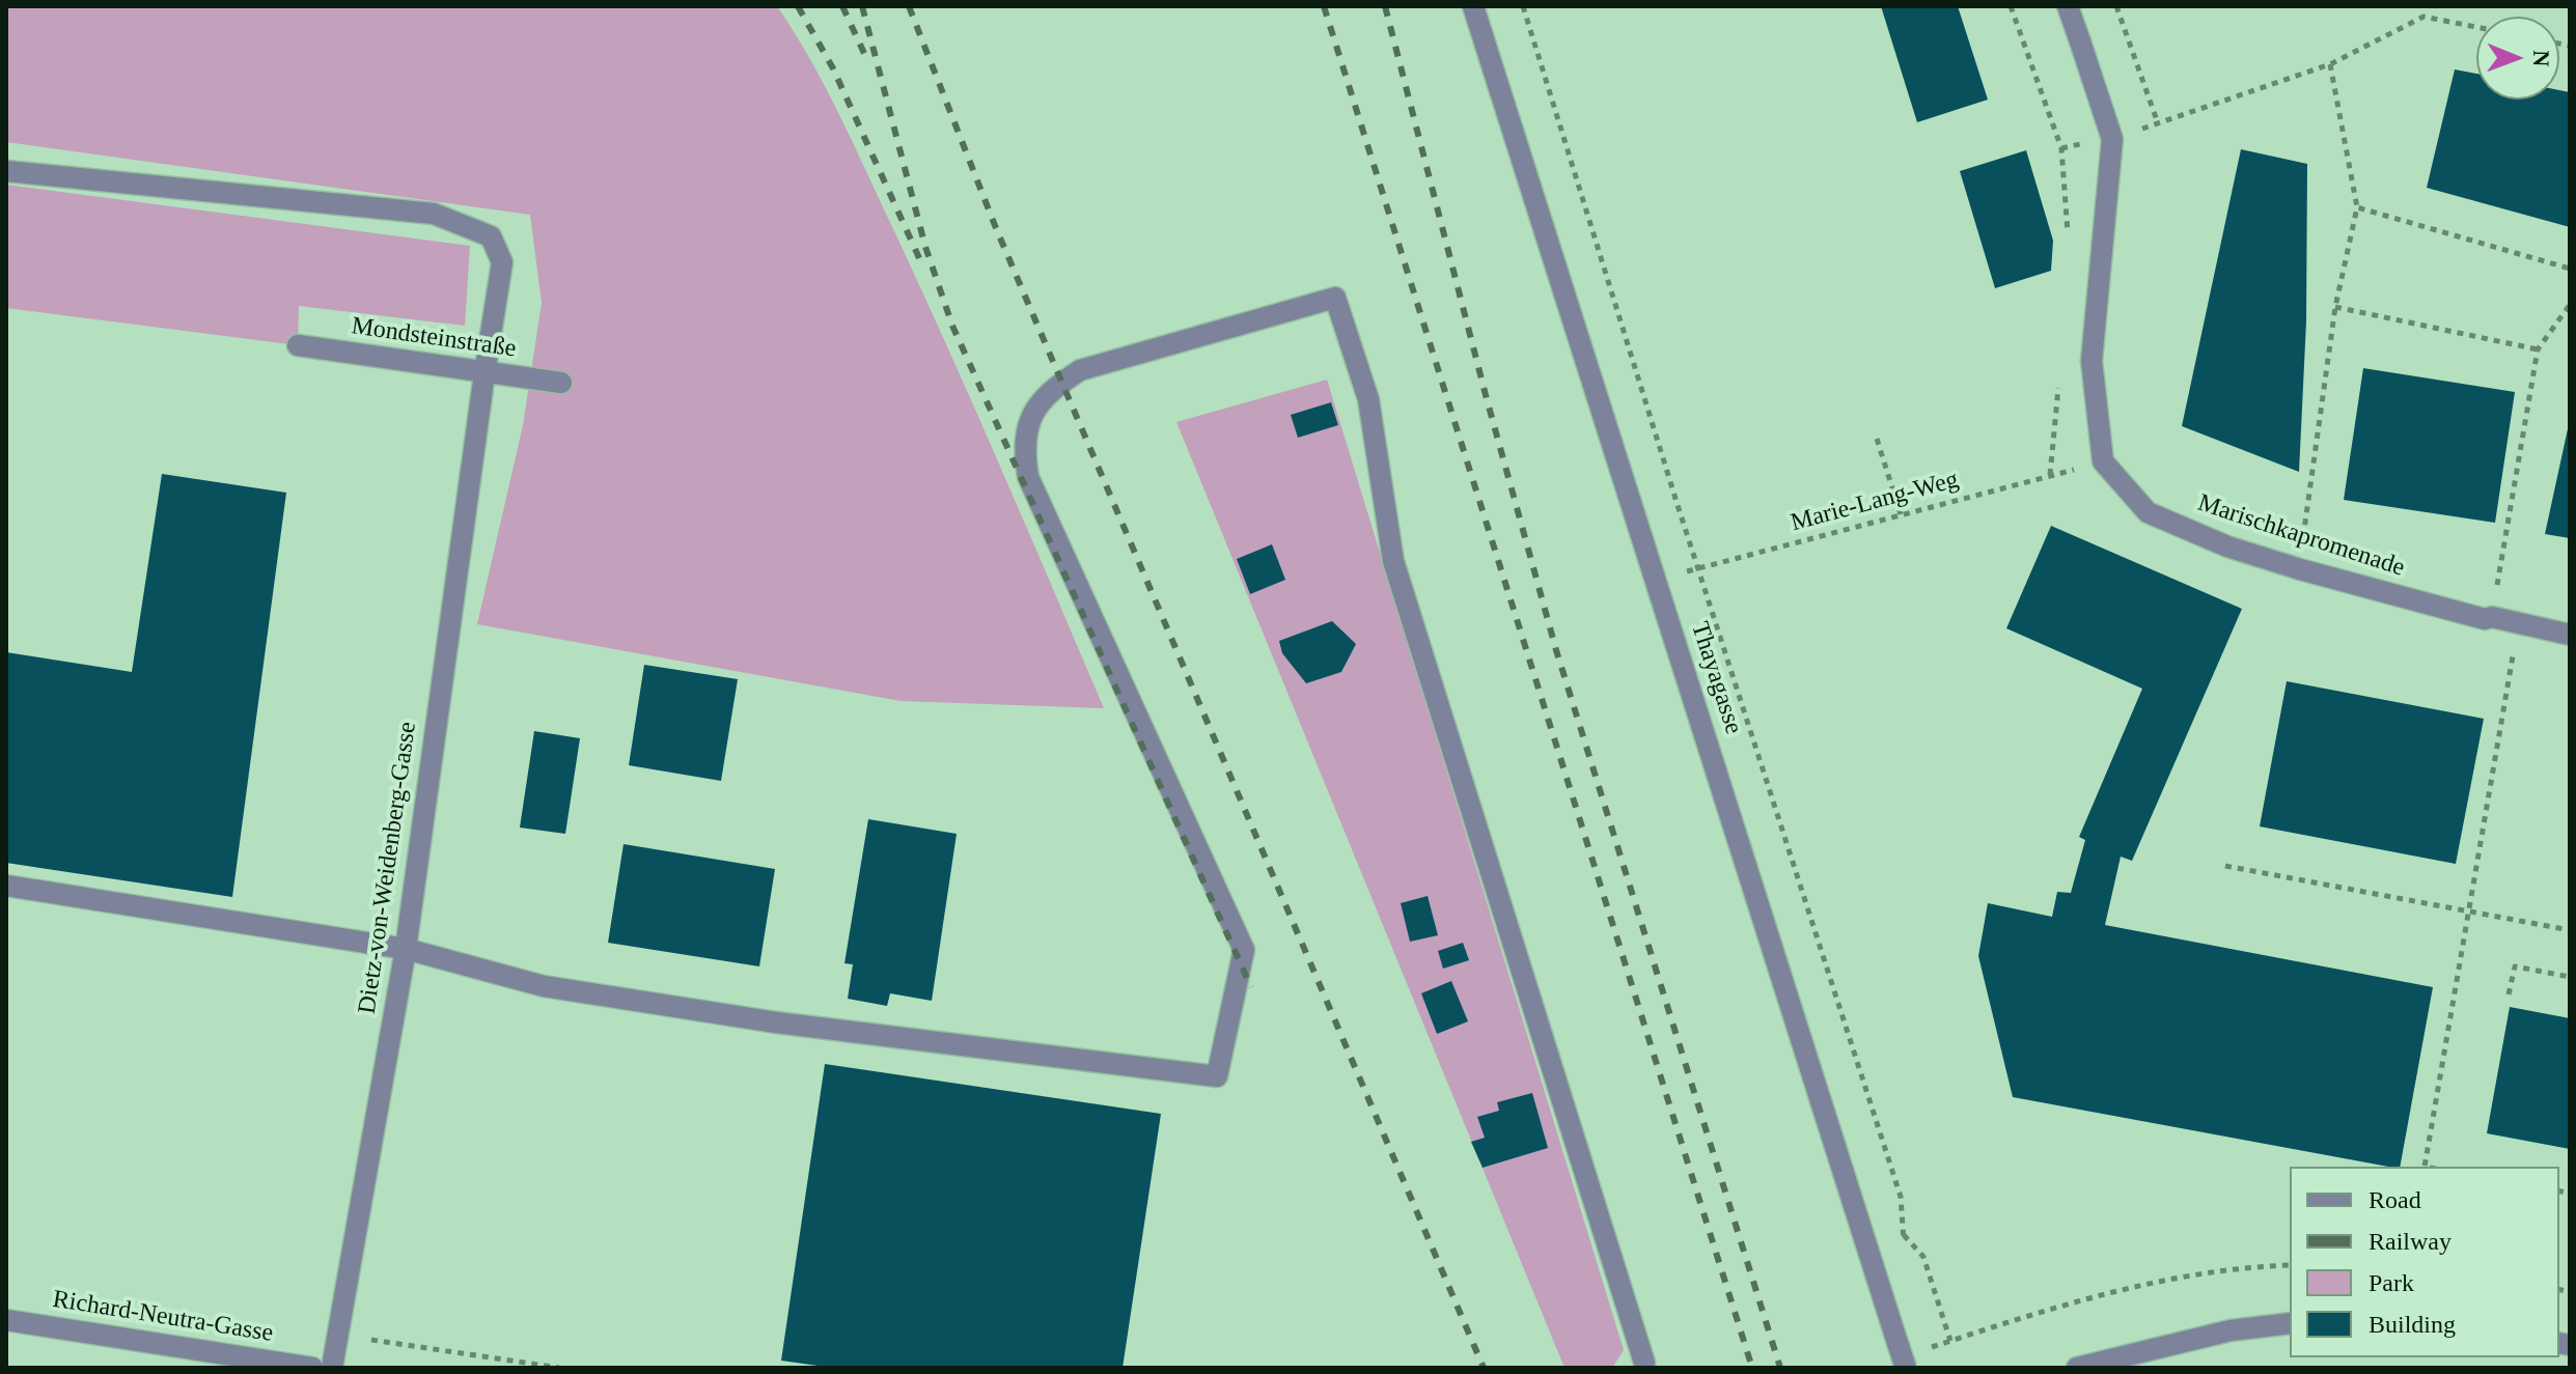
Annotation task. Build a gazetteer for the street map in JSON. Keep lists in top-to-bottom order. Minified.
{"streets":{"street":["Mondsteinstraße","Marischkapromenade","Thayagasse","Dietz-von-Weidenberg-Gasse","Richard-Neutra-Gasse"],"path":["Marie-Lang-Weg"]},"crossings":[["Mondsteinstraße","Dietz-von-Weidenberg-Gasse"],["Marie-Lang-Weg","Marischkapromenade"],["Marie-Lang-Weg","Thayagasse"]],"legend":["Road","Railway","Park","Building"],"north":"right"}
